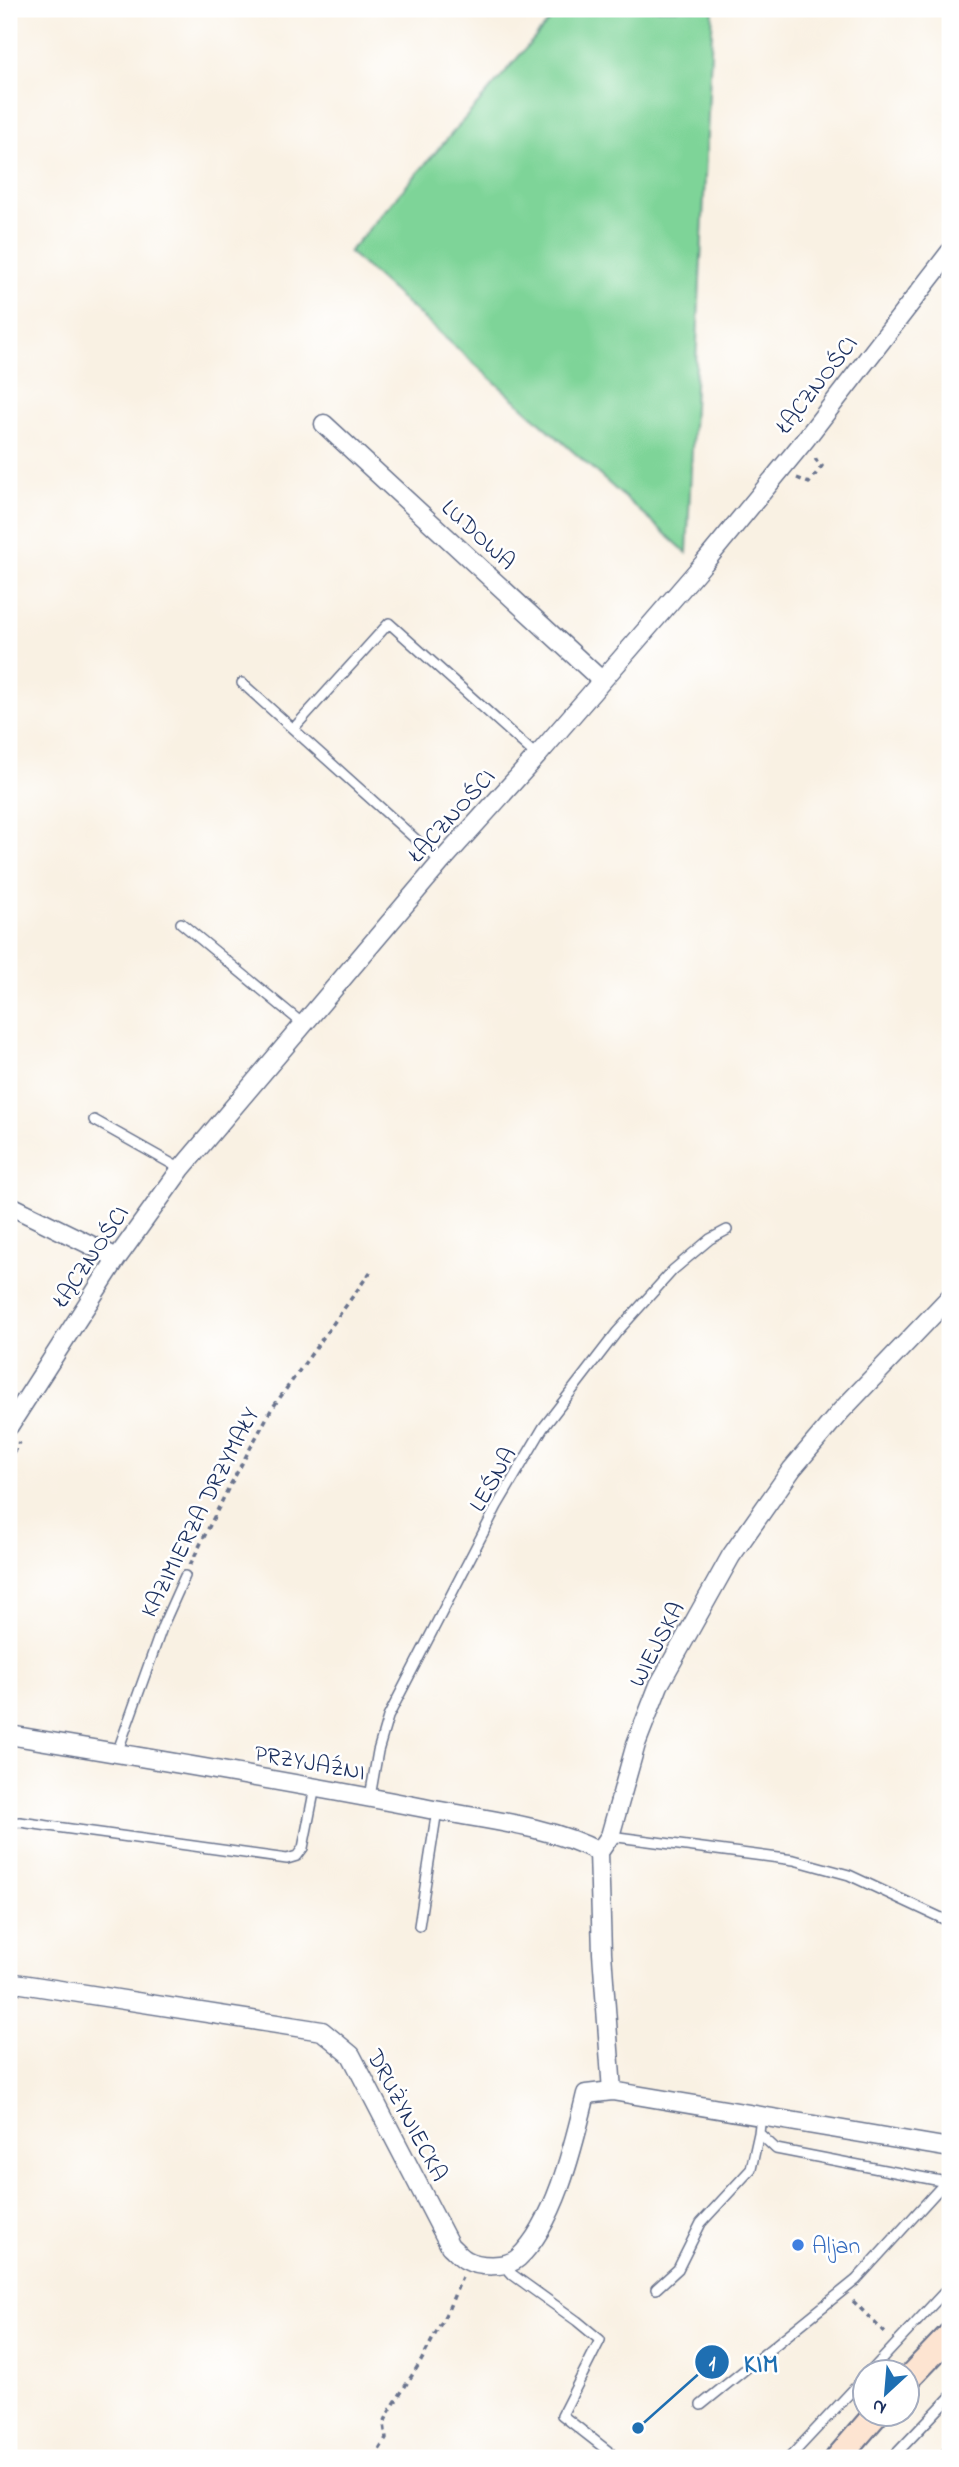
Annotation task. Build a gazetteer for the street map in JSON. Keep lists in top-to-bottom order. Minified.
{"streets":{"street":["ŁĄCZNOŚCI","LUDOWA","WIEJSKA","PRZYJAŹNI","DRUŻYNIECKA"],"lane":["LEŚNA","KAZIMIERZA DRZYMAŁY"]},"crossings":[["ŁĄCZNOŚCI","LUDOWA"],["LEŚNA","PRZYJAŹNI"],["KAZIMIERZA DRZYMAŁY","PRZYJAŹNI"],["WIEJSKA","PRZYJAŹNI"]],"places":["Aljan","KIM"],"north":"bottom left"}
